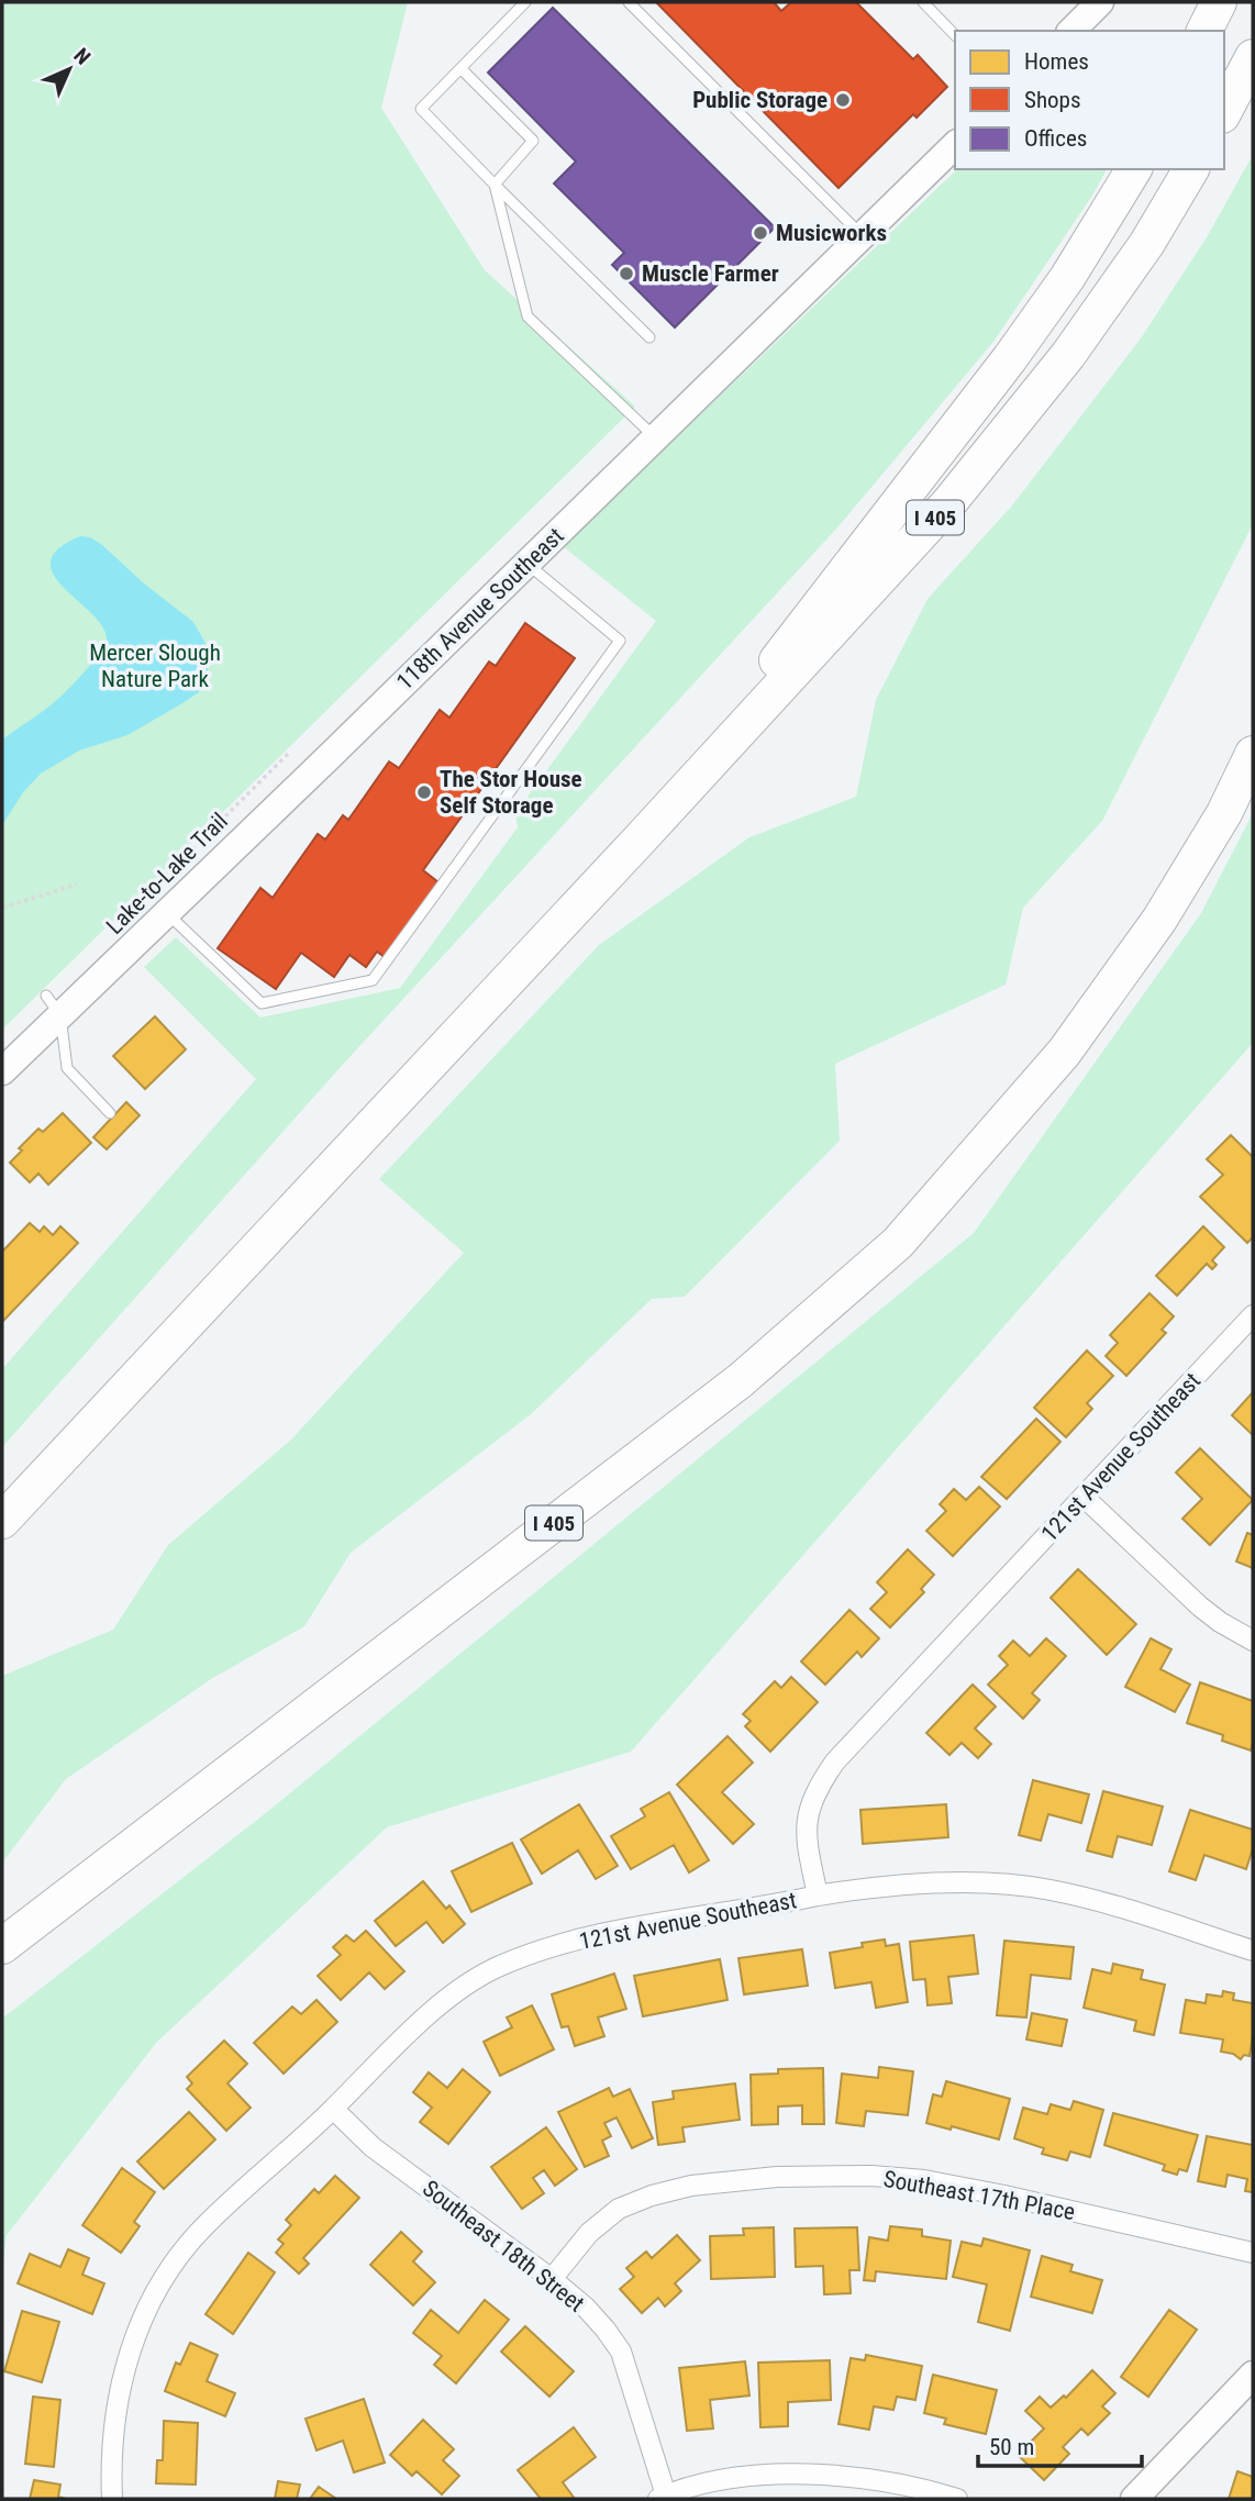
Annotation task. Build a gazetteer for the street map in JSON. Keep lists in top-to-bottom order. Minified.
{"streets":{"highway":["I 405"],"street":["118th Avenue Southeast","121st Avenue Southeast","Southeast 17th Place","Southeast 18th Street"],"path":["Lake-to-Lake Trail"]},"crossings":[["121st Avenue Southeast","Southeast 18th Street"],["Southeast 17th Place","Southeast 18th Street"]],"parks":["Mercer Slough Nature Park"],"places":["Public Storage","Musicworks","Muscle Farmer","The Stor House Self Storage"],"legend":["Homes","Shops","Offices"],"scale_bar":"50 m","north":"top right"}
